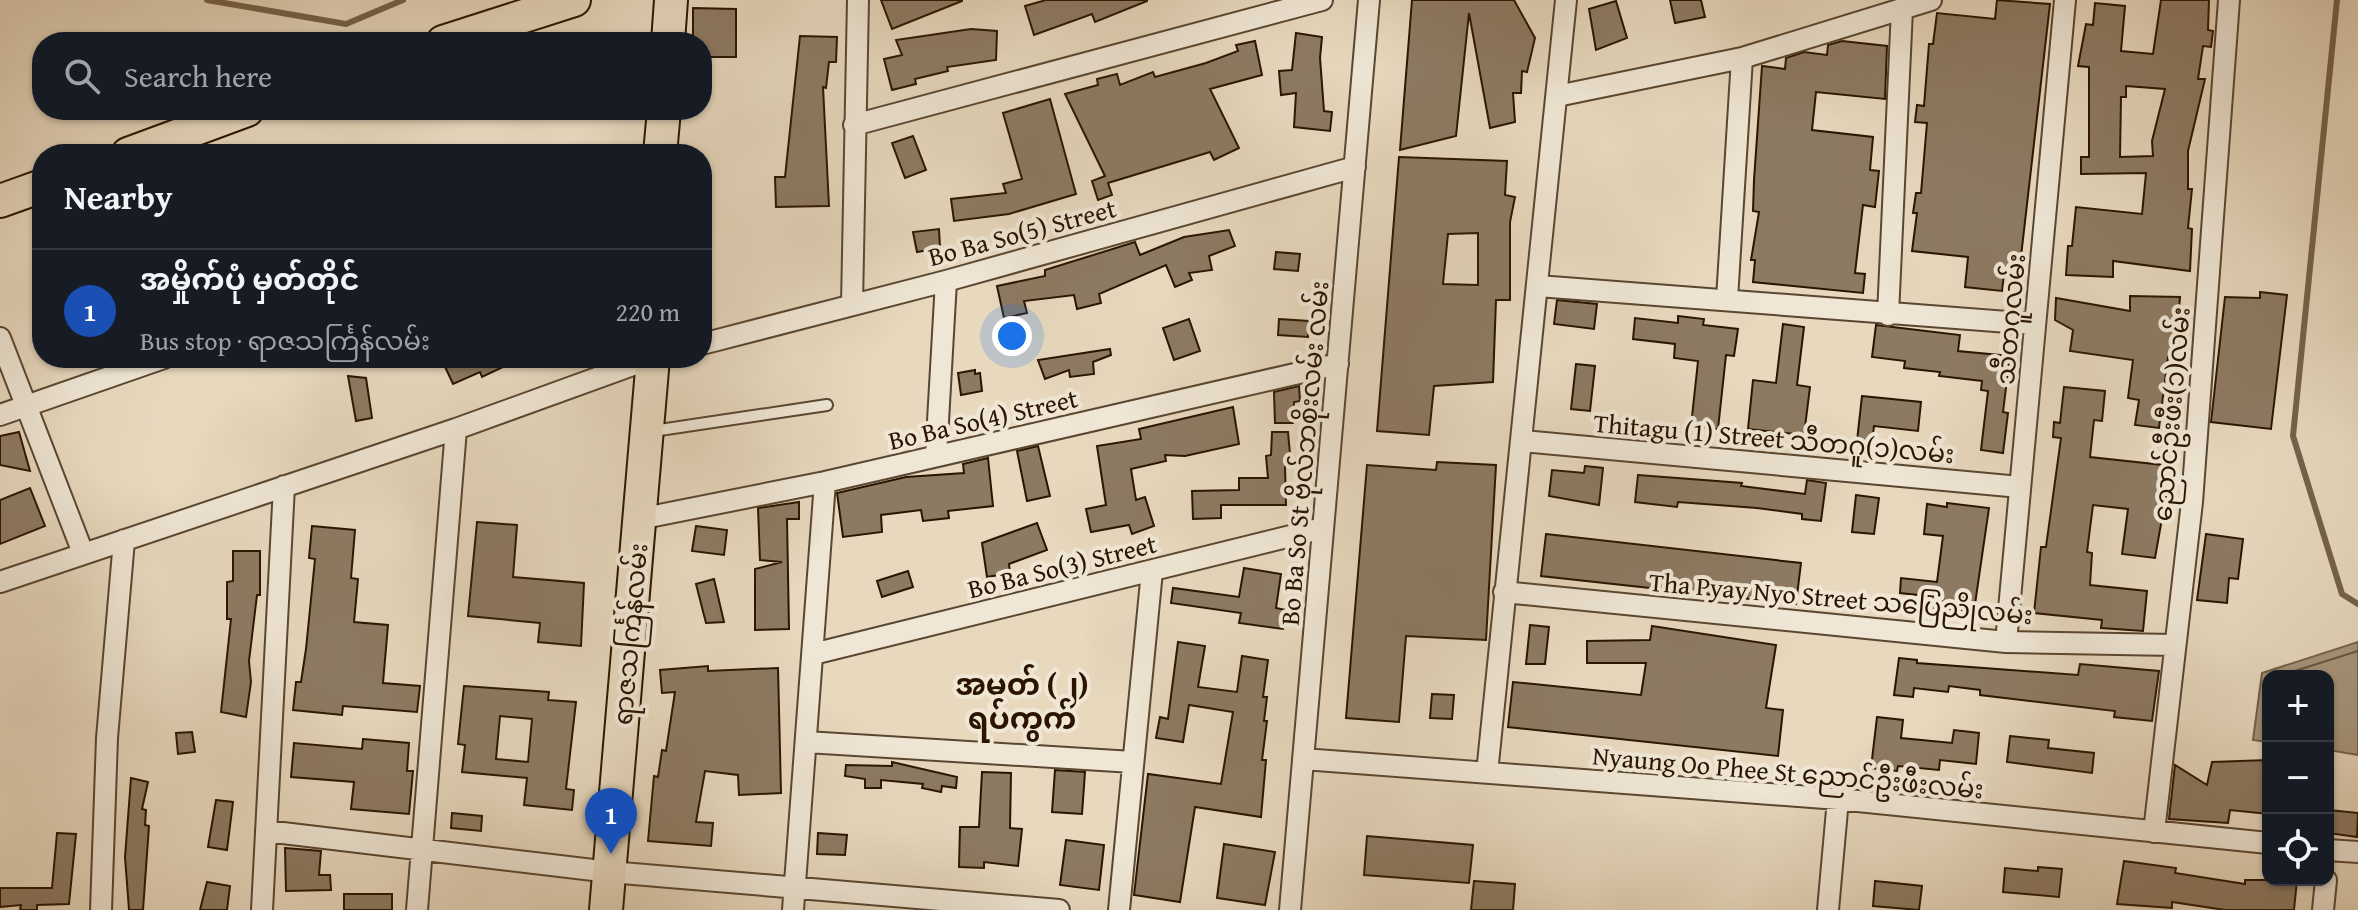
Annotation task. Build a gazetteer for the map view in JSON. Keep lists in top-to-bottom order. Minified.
{"streets":{"main road":["ရာဇသင်္ကြန်လမ်း"],"street":["Bo Ba So(5) Street","သီတဂူလမ်း","ညောင်ဦးဖီး(၁)လမ်း","Bo Ba So(4) Street","Thitagu (1) Street သီတဂူ(၁)လမ်း","Bo Ba So St ဗိုလ်ဘစိုးလမ်း လမ်း","Bo Ba So(3) Street","Tha Pyay Nyo Street သပြေညိုလမ်း","Nyaung Oo Phee St ညောင်ဦးဖီးလမ်း"]},"crossings":[["Bo Ba So(5) Street","Bo Ba So St ဗိုလ်ဘစိုးလမ်း လမ်း"],["သီတဂူလမ်း","Thitagu (1) Street သီတဂူ(၁)လမ်း"],["သီတဂူလမ်း","Tha Pyay Nyo Street သပြေညိုလမ်း"],["ညောင်ဦးဖီး(၁)လမ်း","Tha Pyay Nyo Street သပြေညိုလမ်း"],["ညောင်ဦးဖီး(၁)လမ်း","Nyaung Oo Phee St ညောင်ဦးဖီးလမ်း"],["Bo Ba So(4) Street","Bo Ba So St ဗိုလ်ဘစိုးလမ်း လမ်း"],["Bo Ba So(4) Street","ရာဇသင်္ကြန်လမ်း"],["Bo Ba So St ဗိုလ်ဘစိုးလမ်း လမ်း","Bo Ba So(3) Street"],["Bo Ba So St ဗိုလ်ဘစိုးလမ်း လမ်း","Nyaung Oo Phee St ညောင်ဦးဖီးလမ်း"]],"districts":["အမှတ် (၂) ရပ်ကွက်"],"page":{"search":"Search here","heading":"Nearby","list":[{"mark":"1","name":"အမှိုက်ပုံ မှတ်တိုင်","note":"Bus stop · ရာဇသင်္ကြန်လမ်း","value":"220 m"}],"map_buttons":["+","−"],"pins":"1"}}
